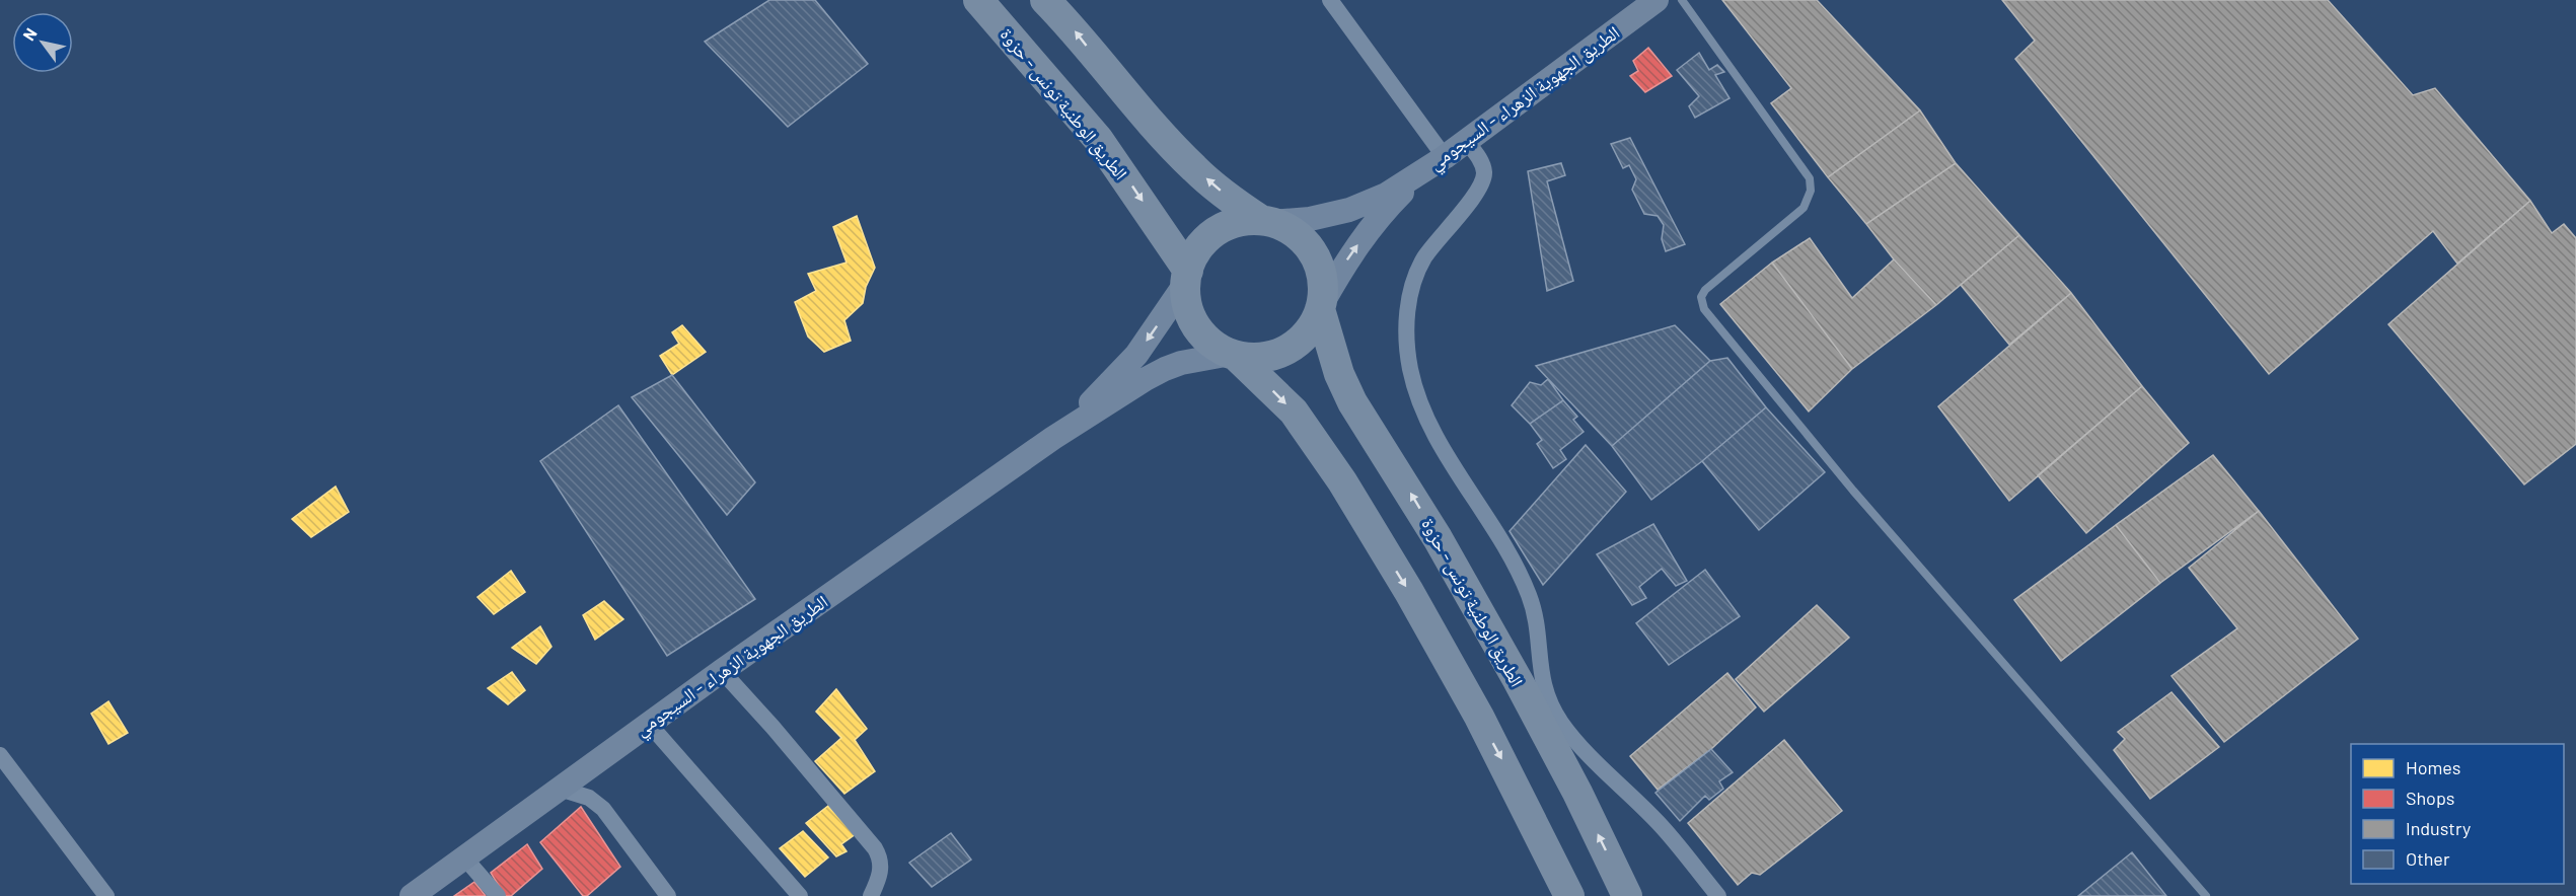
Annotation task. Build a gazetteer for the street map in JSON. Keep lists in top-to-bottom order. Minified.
{"streets":{"highway":["الطريق الوطنية تونس - حزوة"],"main road":["الطريق الجهوية الزهراء - السيجومي"]},"crossings":[["الطريق الجهوية الزهراء - السيجومي","الطريق الوطنية تونس - حزوة"]],"legend":["Homes","Shops","Industry","Other"],"north":"top left"}
